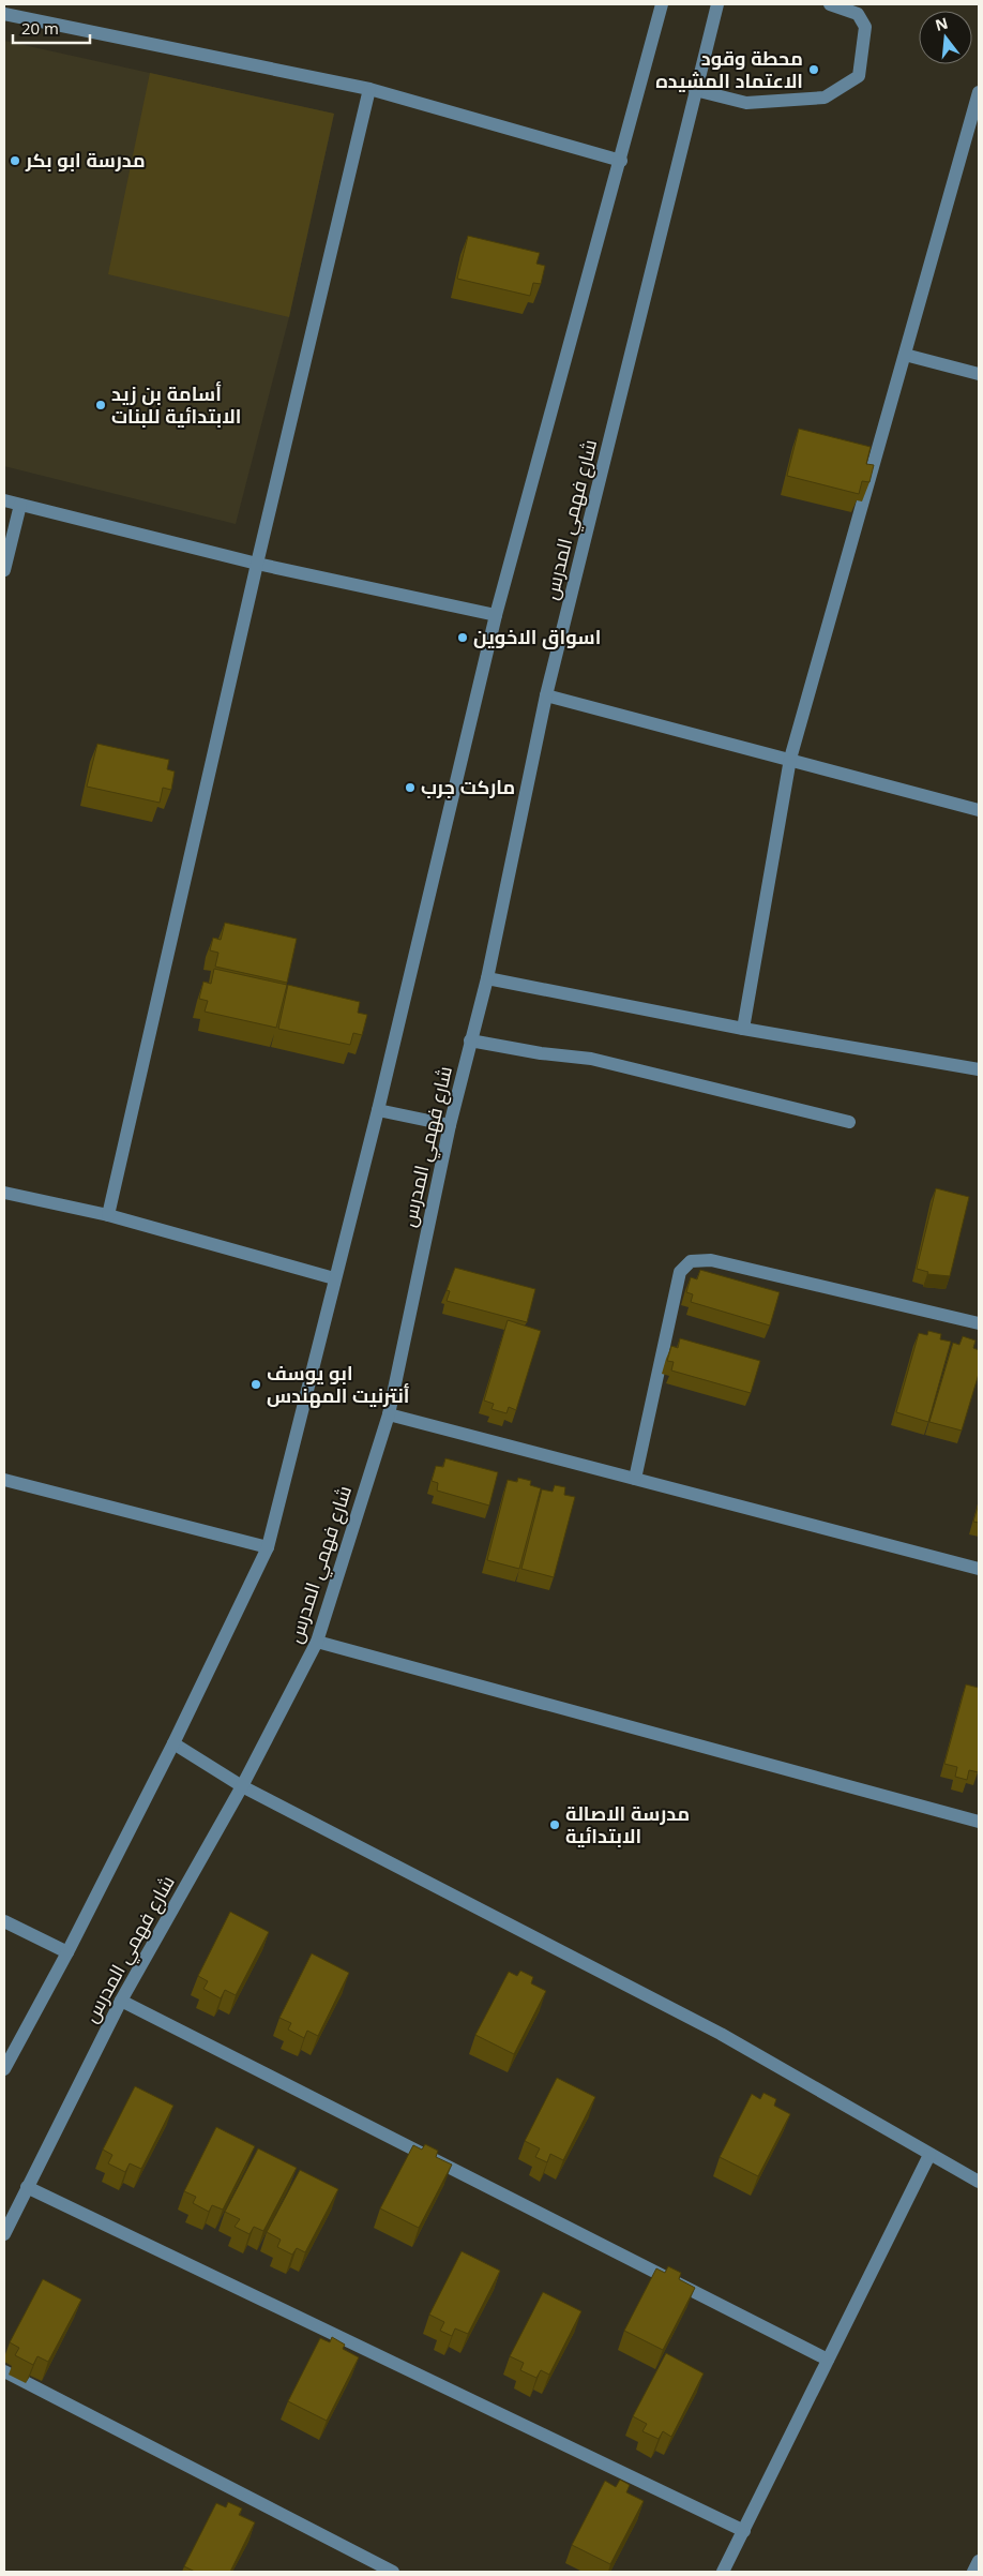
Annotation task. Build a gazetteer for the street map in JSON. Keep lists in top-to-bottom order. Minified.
{"streets":{"street":["شارع فهمي المدرس"]},"places":["محطة وقود الاعتماد المشيده","مدرسة ابو بكر","أسامة بن زيد الابتدائية للبنات","اسواق الاخوين","ماركت جرب","ابو يوسف أنترنيت المهندس","مدرسة الاصالة الابتدائية"],"scale_bar":"20 m","north":"top"}
